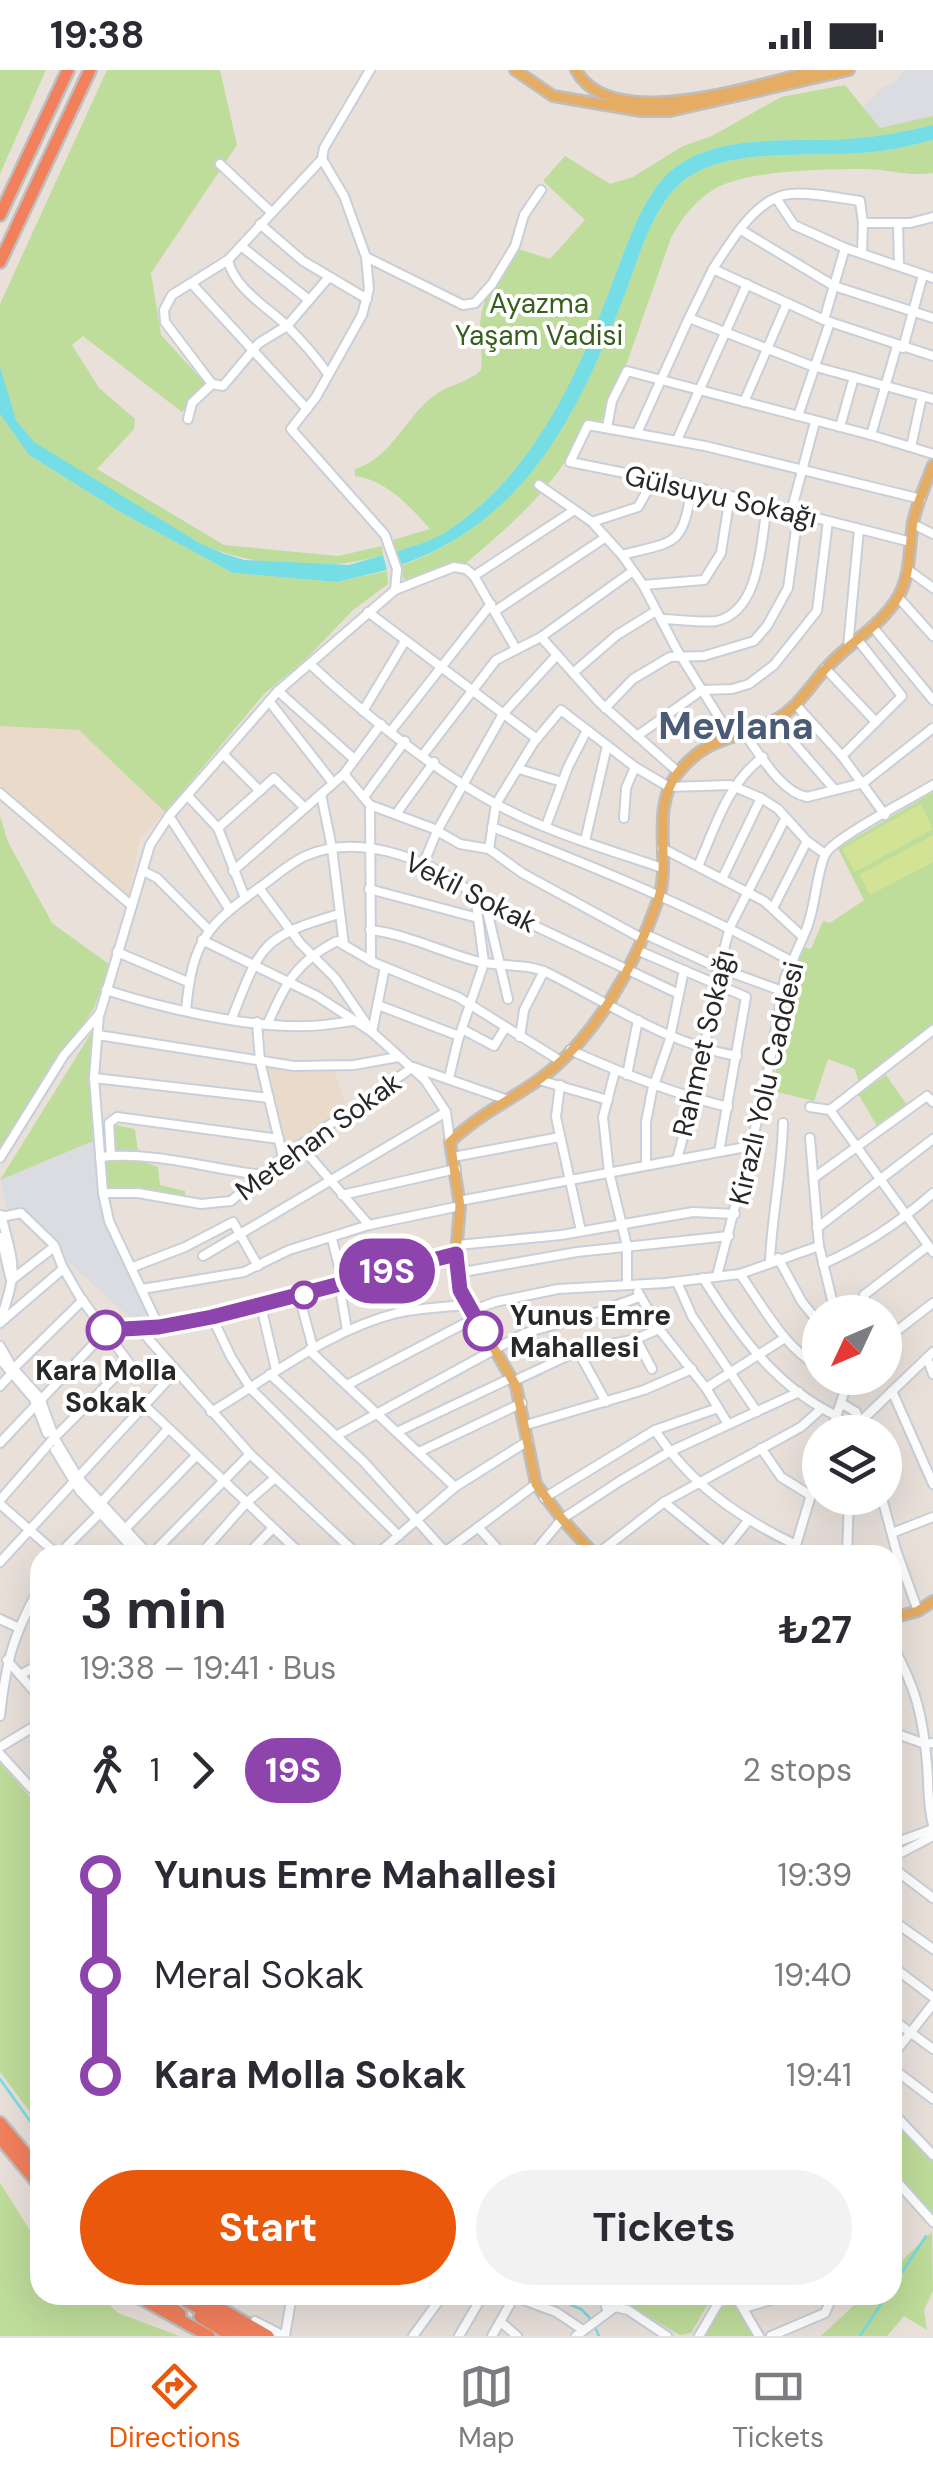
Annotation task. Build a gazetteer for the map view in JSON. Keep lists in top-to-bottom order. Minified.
{"streets":{"street":["Gülsuyu Sokağı","Vekil Sokak","Rahmet Sokağı","Kirazlı Yolu Caddesi","Metehan Sokak"]},"crossings":[["Rahmet Sokağı","Kirazlı Yolu Caddesi"]],"districts":["Mevlana"],"parks":["Ayazma Yaşam Vadisi"],"places":["Kara Molla Sokak","Yunus Emre Mahallesi"],"lines":["bus line 19S"],"north":"bottom left","page":{"status":"19:38","on_map":"19S","heading":["3 min","19:38 – 19:41 · Bus","₺27"],"legs":["1","19S","2 stops"],"list":[{"name":"Yunus Emre Mahallesi","value":"19:39"},{"name":"Meral Sokak","value":"19:40"},{"name":"Kara Molla Sokak","value":"19:41"}],"buttons":["Start","Tickets"],"tabs":["Directions","Map","Tickets"]}}
